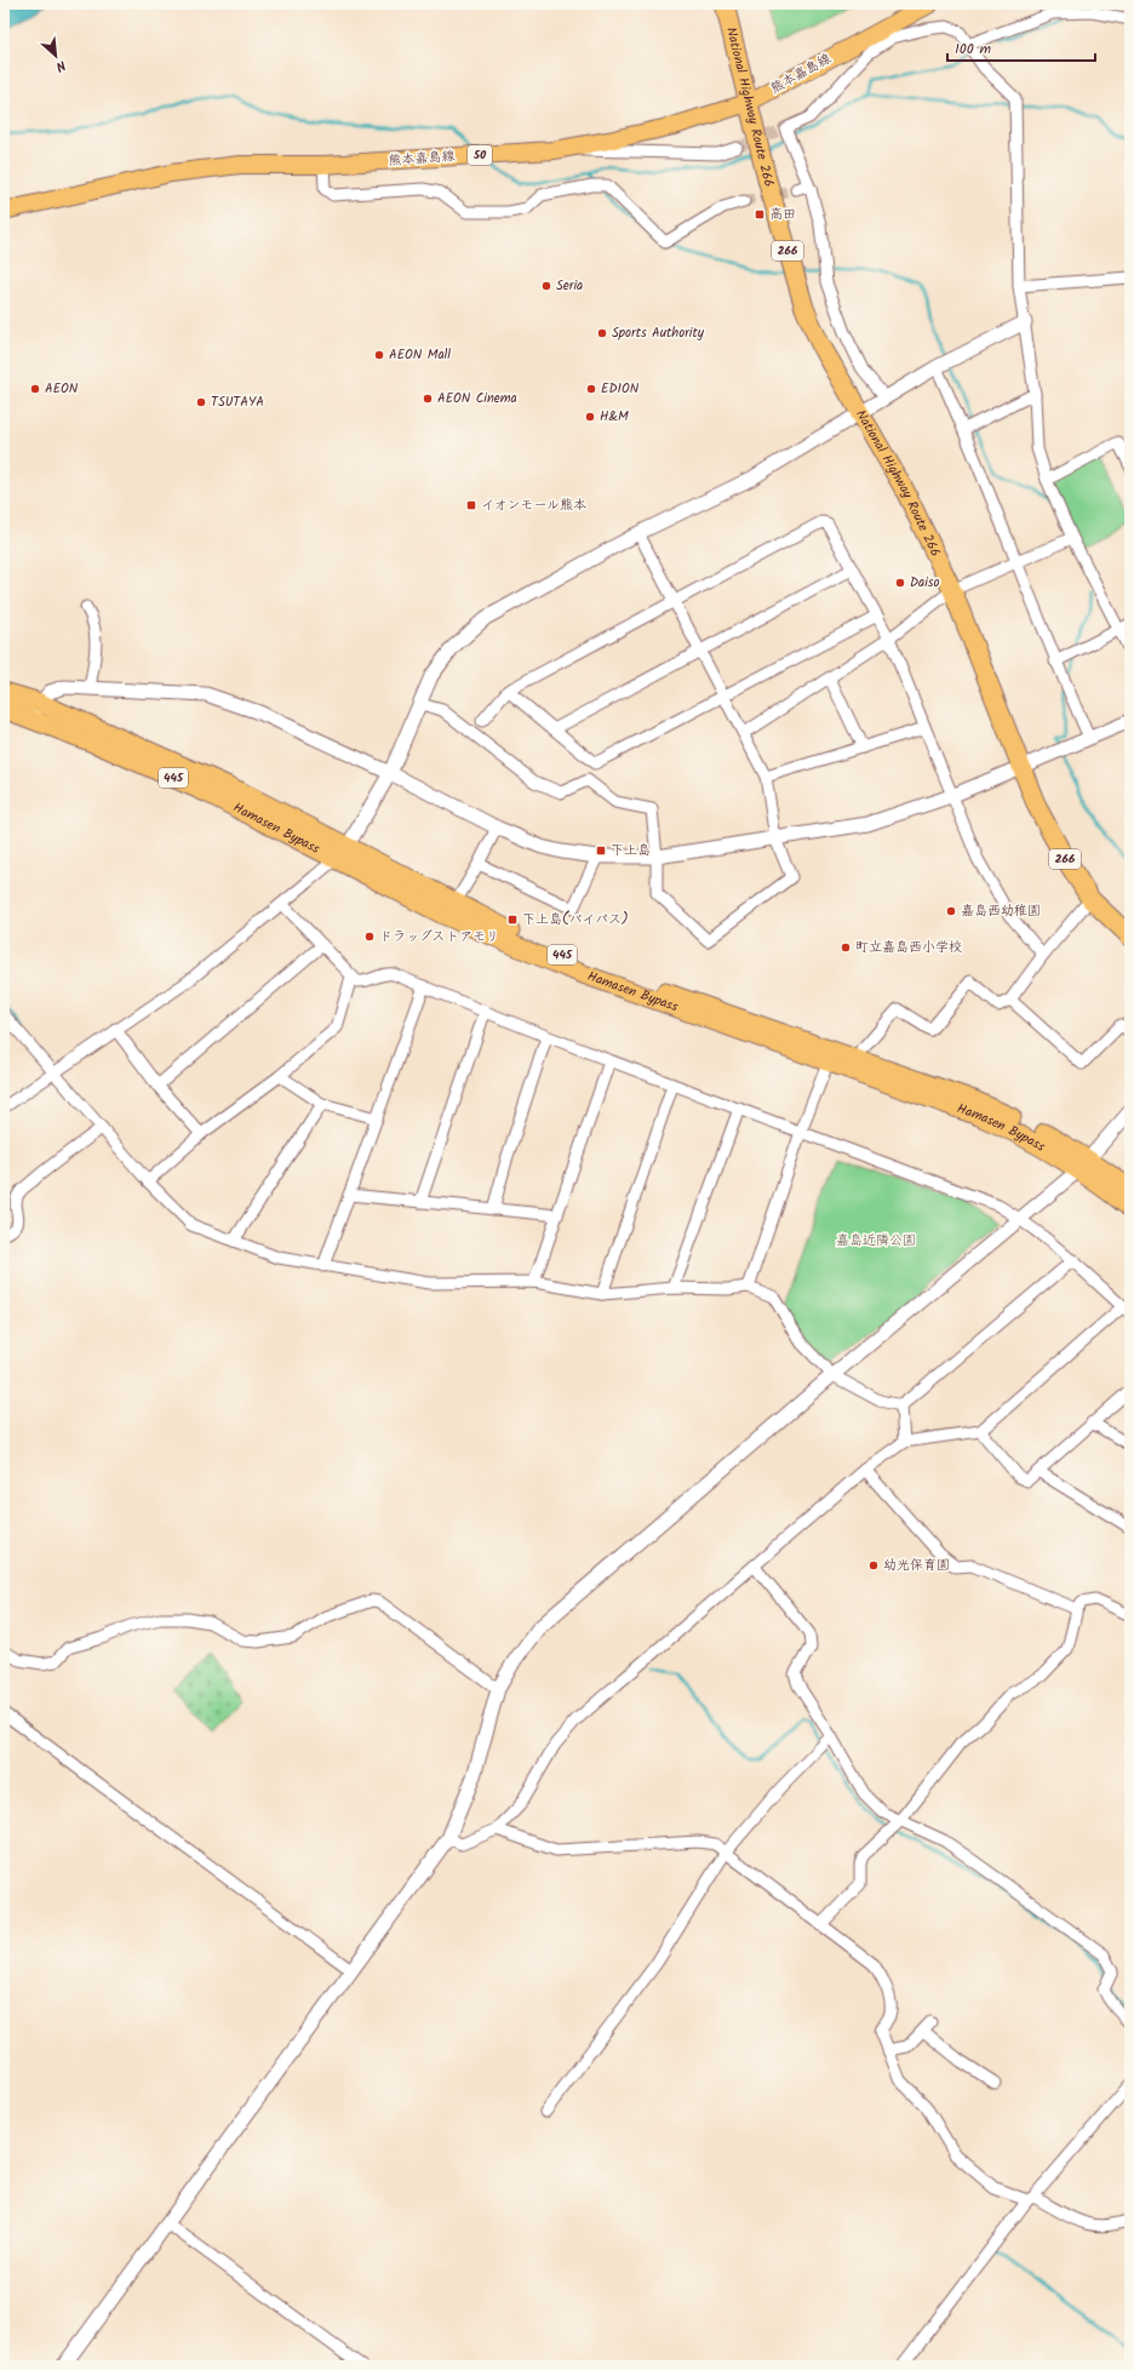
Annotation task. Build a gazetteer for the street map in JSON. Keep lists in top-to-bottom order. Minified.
{"streets":{"highway":["National Highway Route 266","266","445","Hamasen Bypass"],"main road":["熊本嘉島線","50"]},"crossings":[["熊本嘉島線","National Highway Route 266"]],"parks":["嘉島近隣公園"],"places":{"transit":["高田","イオンモール熊本","下上島","下上島(バイパス)"],"other":["Seria","Sports Authority","AEON Mall","AEON","EDION","AEON Cinema","TSUTAYA","H&M","Daiso","嘉島西幼稚園","ドラッグストアモリ","町立嘉島西小学校","幼光保育園"]},"scale_bar":"100 m","north":"bottom right"}
